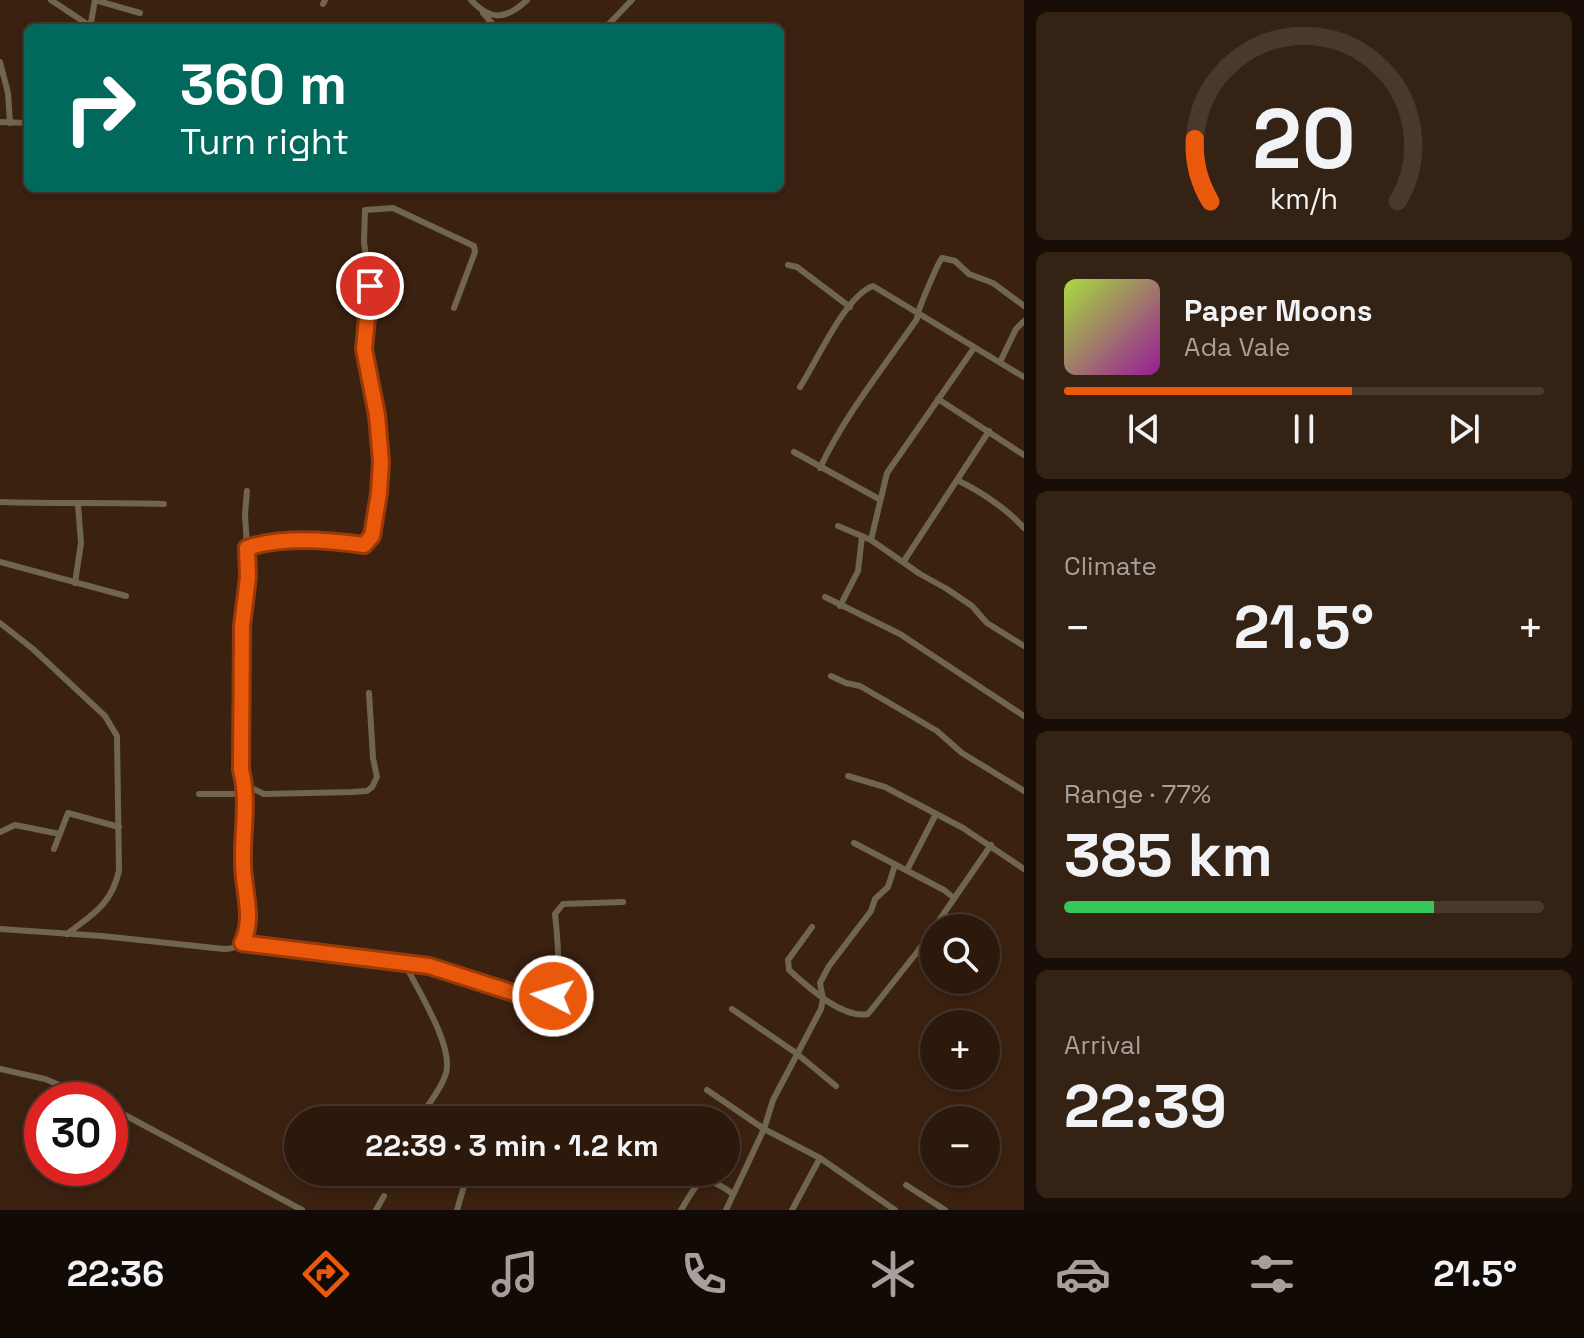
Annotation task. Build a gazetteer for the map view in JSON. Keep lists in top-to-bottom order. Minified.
{"page":{"turn":["360 m","Turn right"],"song":["Paper Moons","Ada Vale"],"tile":["Climate",["Range · 77%","385 km"],["Arrival","22:39"]],"heat":["−","21.5°","+"],"map_buttons":["+","−"],"limit":"30","trip":"22:39 · 3 min · 1.2 km","tabs":["22:36","21.5°"],"gauge":["20","km/h"]}}
